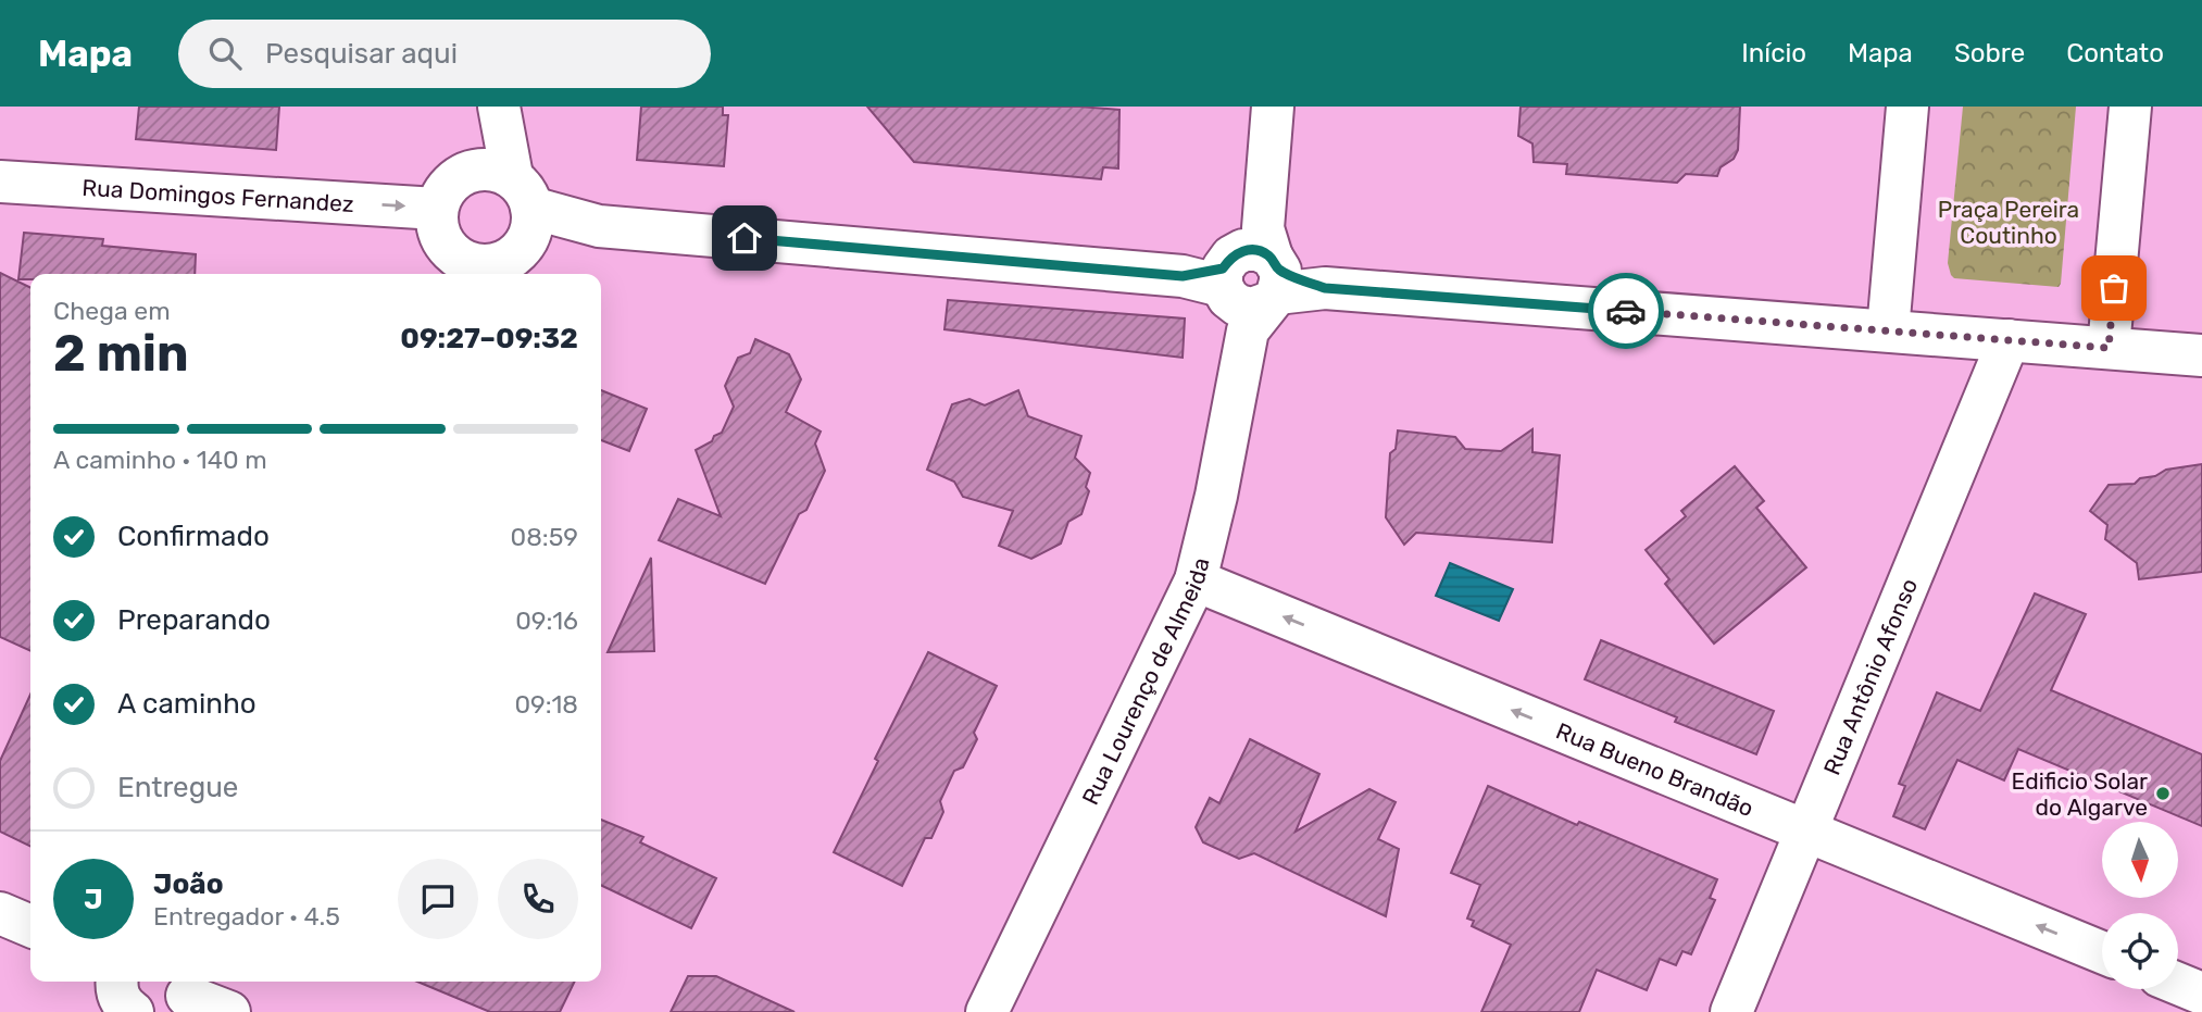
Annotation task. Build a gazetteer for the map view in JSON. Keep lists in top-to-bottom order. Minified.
{"streets":{"street":["Rua Domingos Fernandez","Rua Antônio Afonso","Rua Lourenço de Almeida","Rua Bueno Brandão"]},"crossings":[["Rua Antônio Afonso","Rua Bueno Brandão"],["Rua Lourenço de Almeida","Rua Bueno Brandão"]],"one_way":["Rua Domingos Fernandez","Rua Bueno Brandão"],"parks":["Praça Pereira Coutinho"],"places":["Edificio Solar do Algarve"],"north":"bottom","page":{"header":"Mapa","search":"Pesquisar aqui","nav":["Início","Mapa","Sobre","Contato"],"heading":["2 min","Chega em","09:27–09:32"],"panel":["João","Entregador · 4.5"],"bar":"A caminho · 140 m","list":[["Confirmado","08:59"],["Preparando","09:16"],["A caminho","09:18"],"Entregue"],"round":"J"}}
